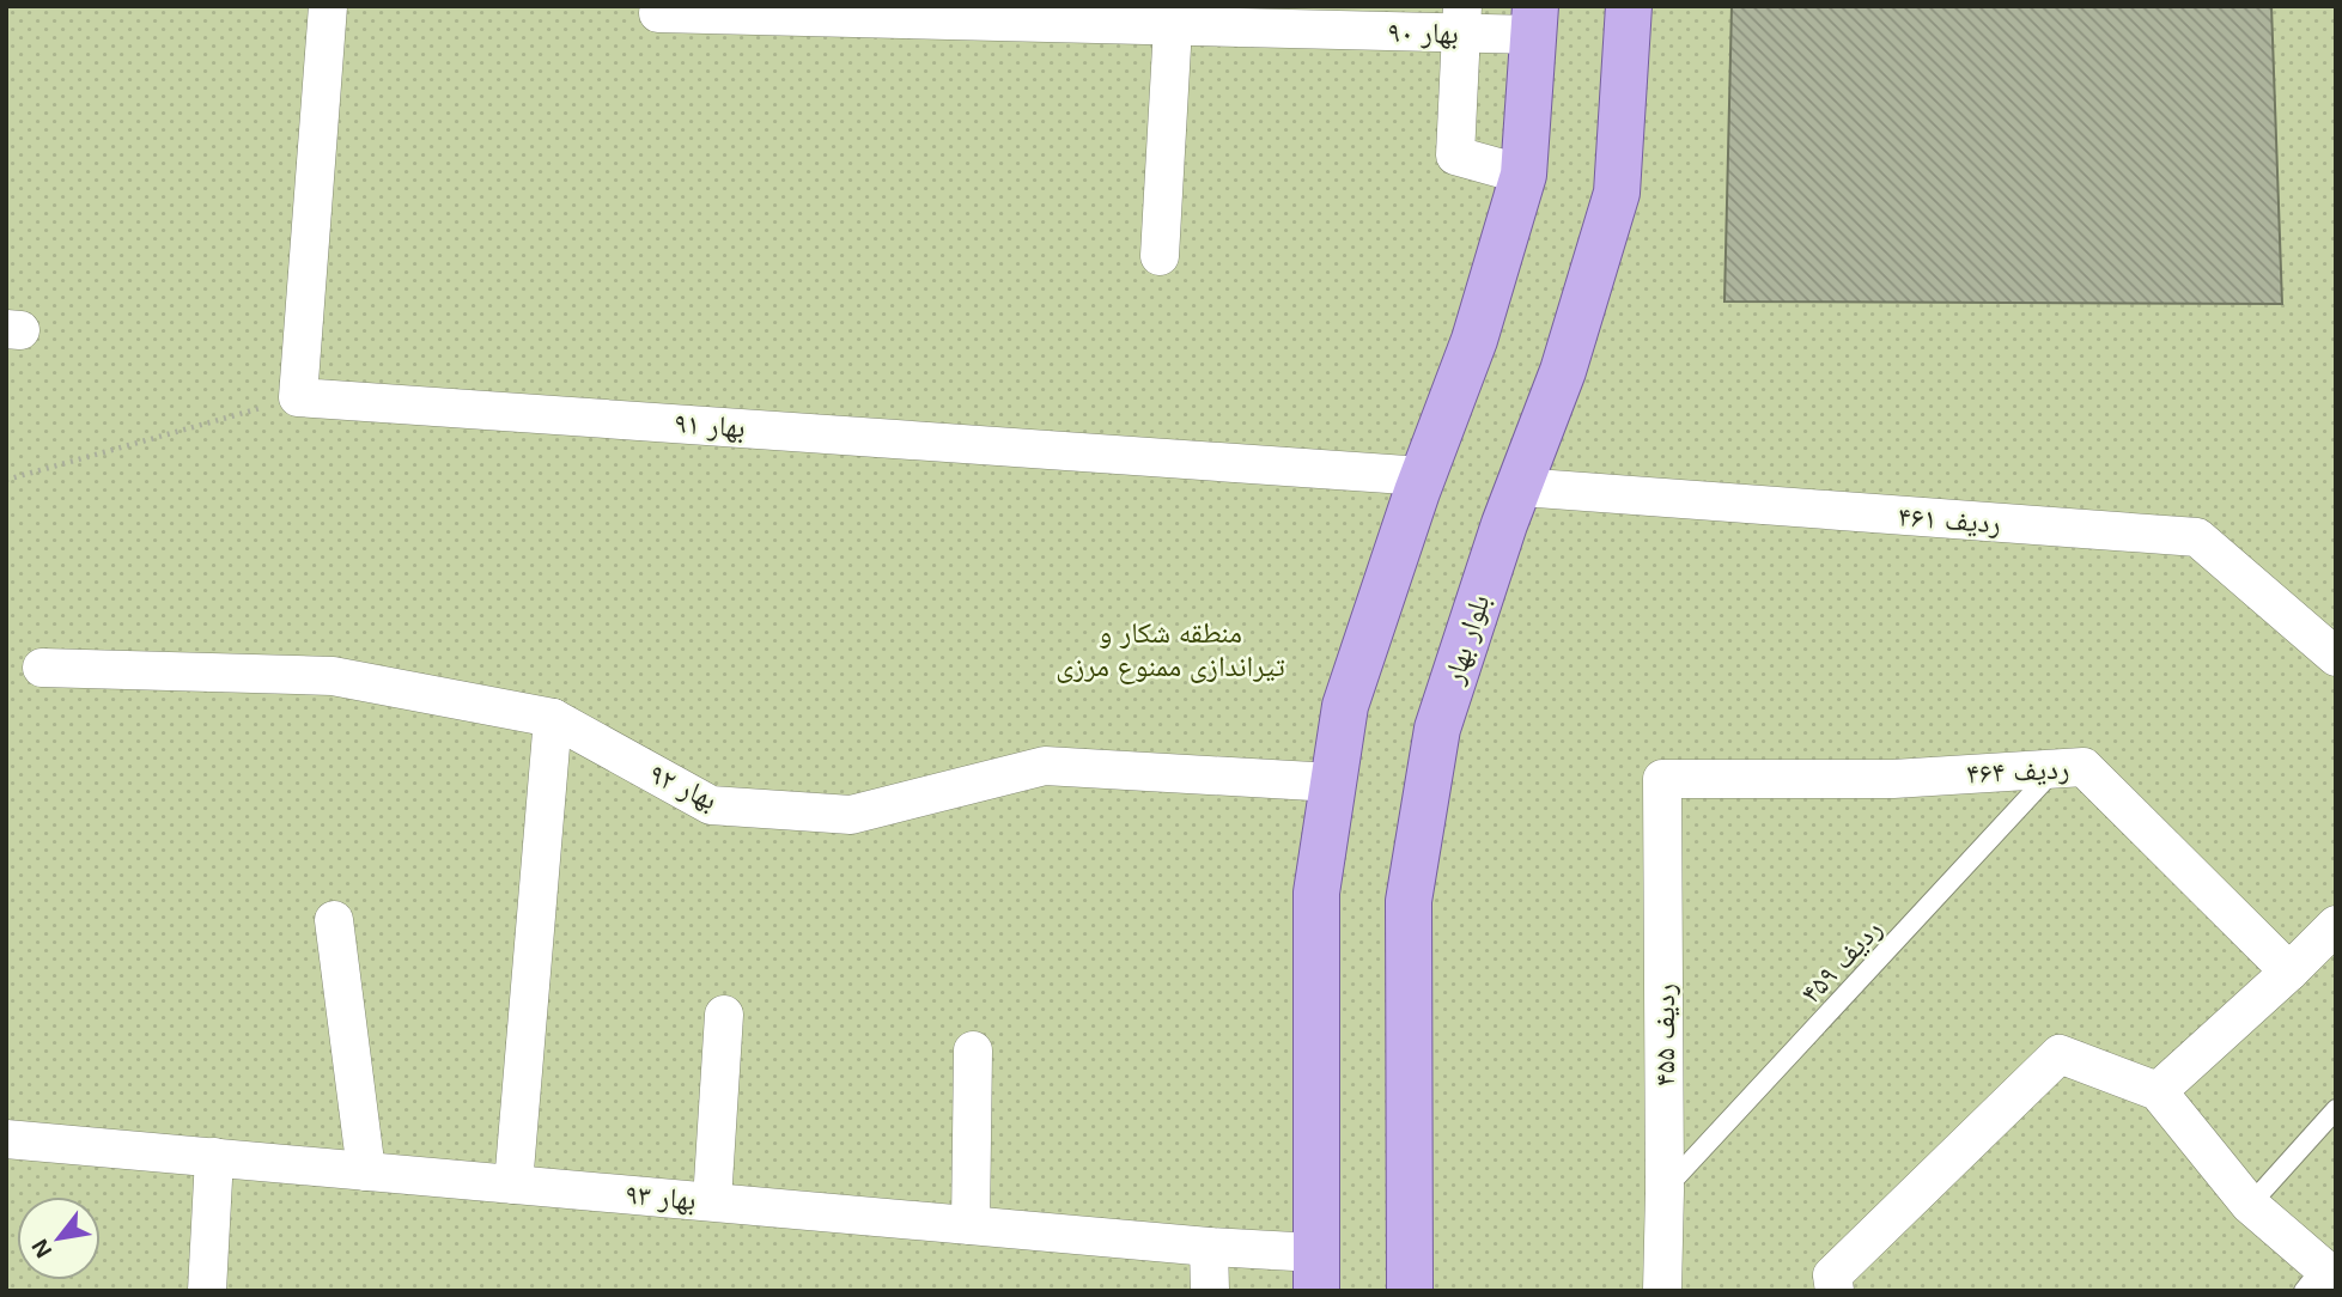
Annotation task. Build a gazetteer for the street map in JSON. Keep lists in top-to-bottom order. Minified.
{"streets":{"main road":["بلوار بهار"],"street":["بهار ۹۰","بهار ۹۱","ردیف ۴۶۱","ردیف ۴۶۴","بهار ۹۲","ردیف ۴۵۵","بهار ۹۳"],"lane":["ردیف ۴۵۹"]},"crossings":[["ردیف ۴۶۱","بلوار بهار"],["ردیف ۴۶۴","ردیف ۴۵۹"],["ردیف ۴۶۴","ردیف ۴۵۵"],["ردیف ۴۵۹","ردیف ۴۵۵"]],"parks":["منطقه شکار و تیراندازی ممنوع مرزی"],"north":"bottom left"}
